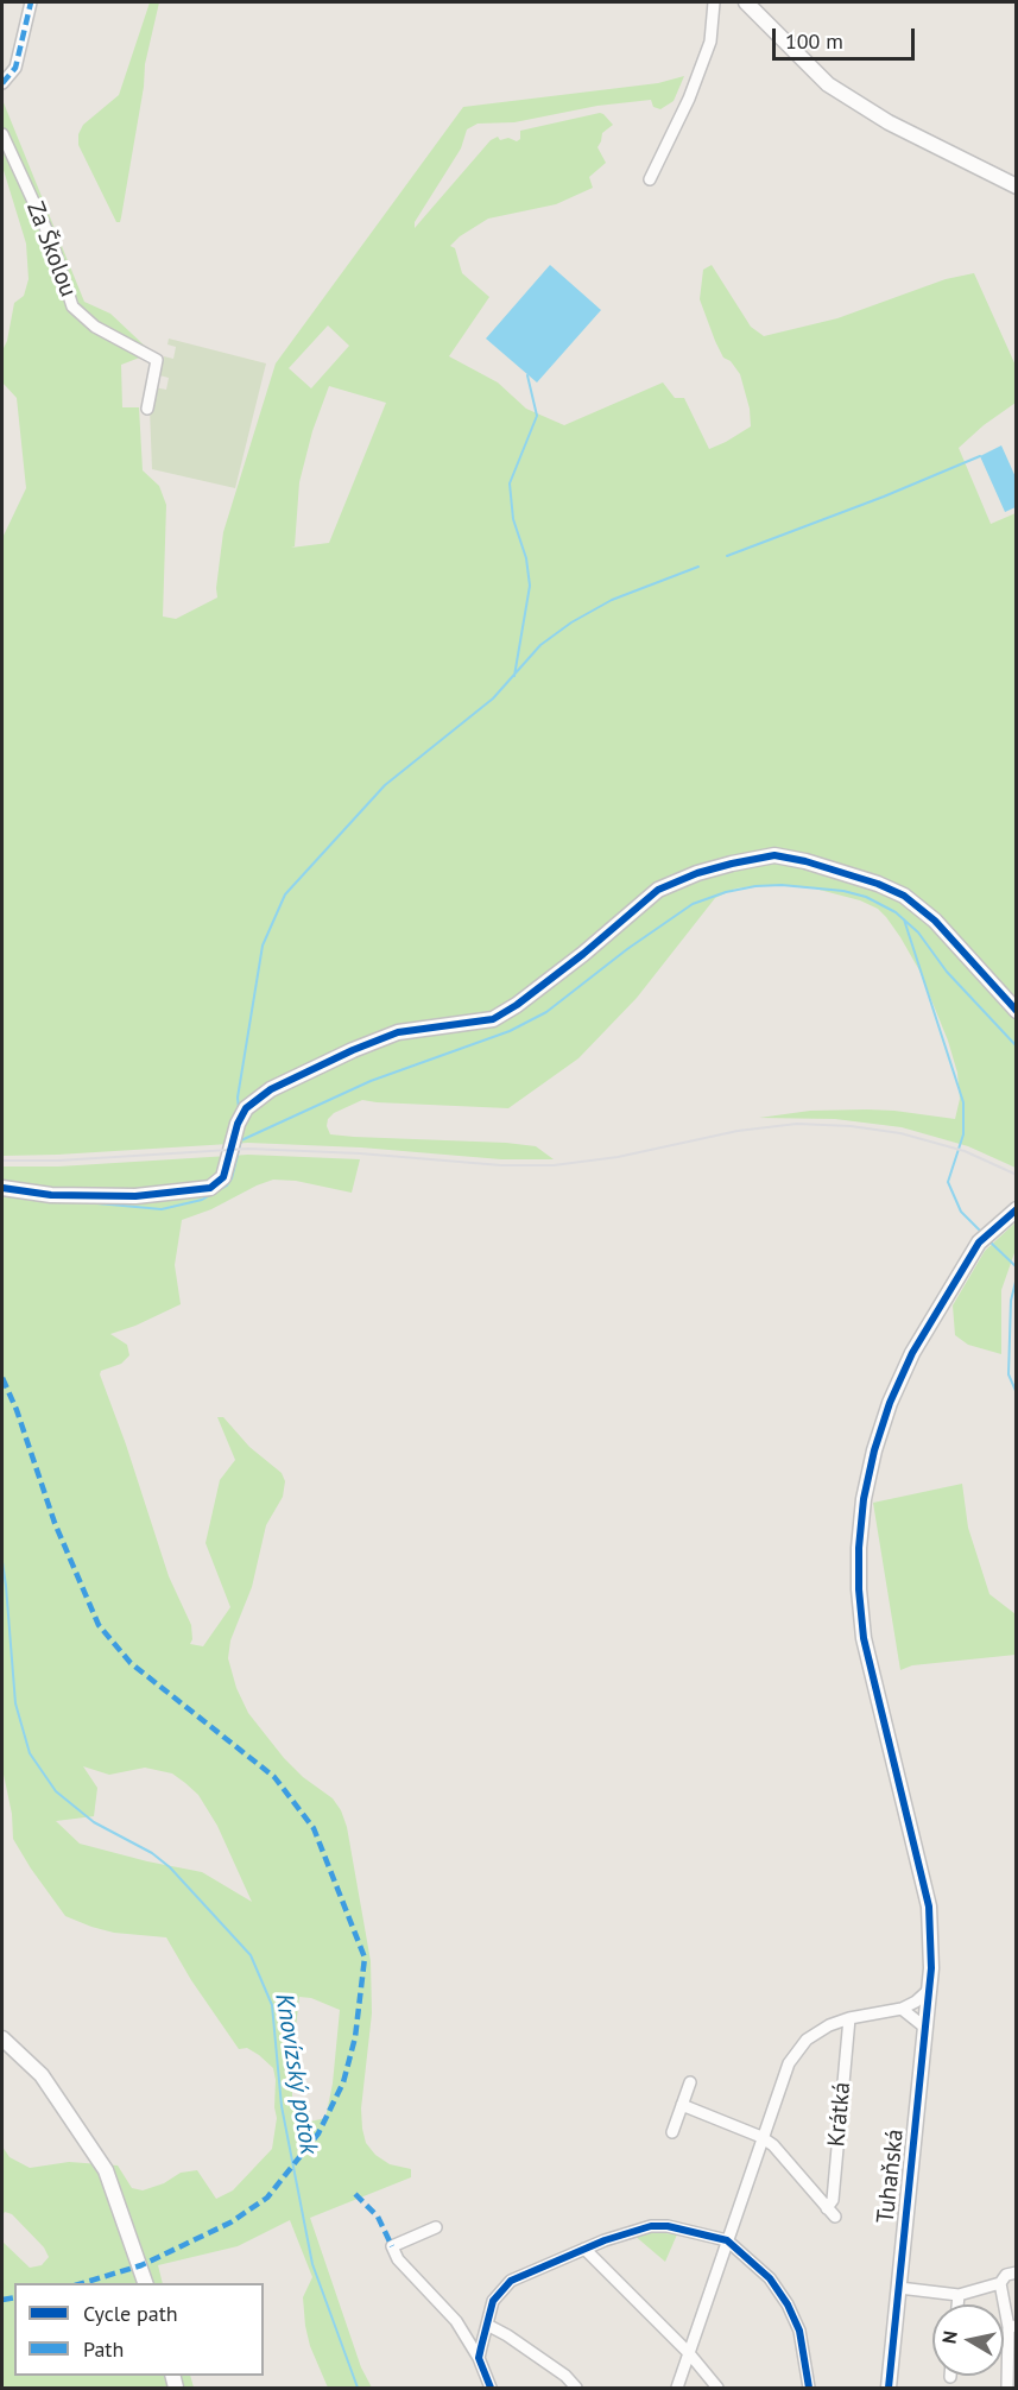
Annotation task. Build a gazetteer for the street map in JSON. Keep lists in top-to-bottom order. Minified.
{"streets":{"street":["Za Školou","Krátká","Tuhaňská"]},"water":["Knovízský potok"],"legend":["Cycle path","Path"],"scale_bar":"100 m","north":"left"}
